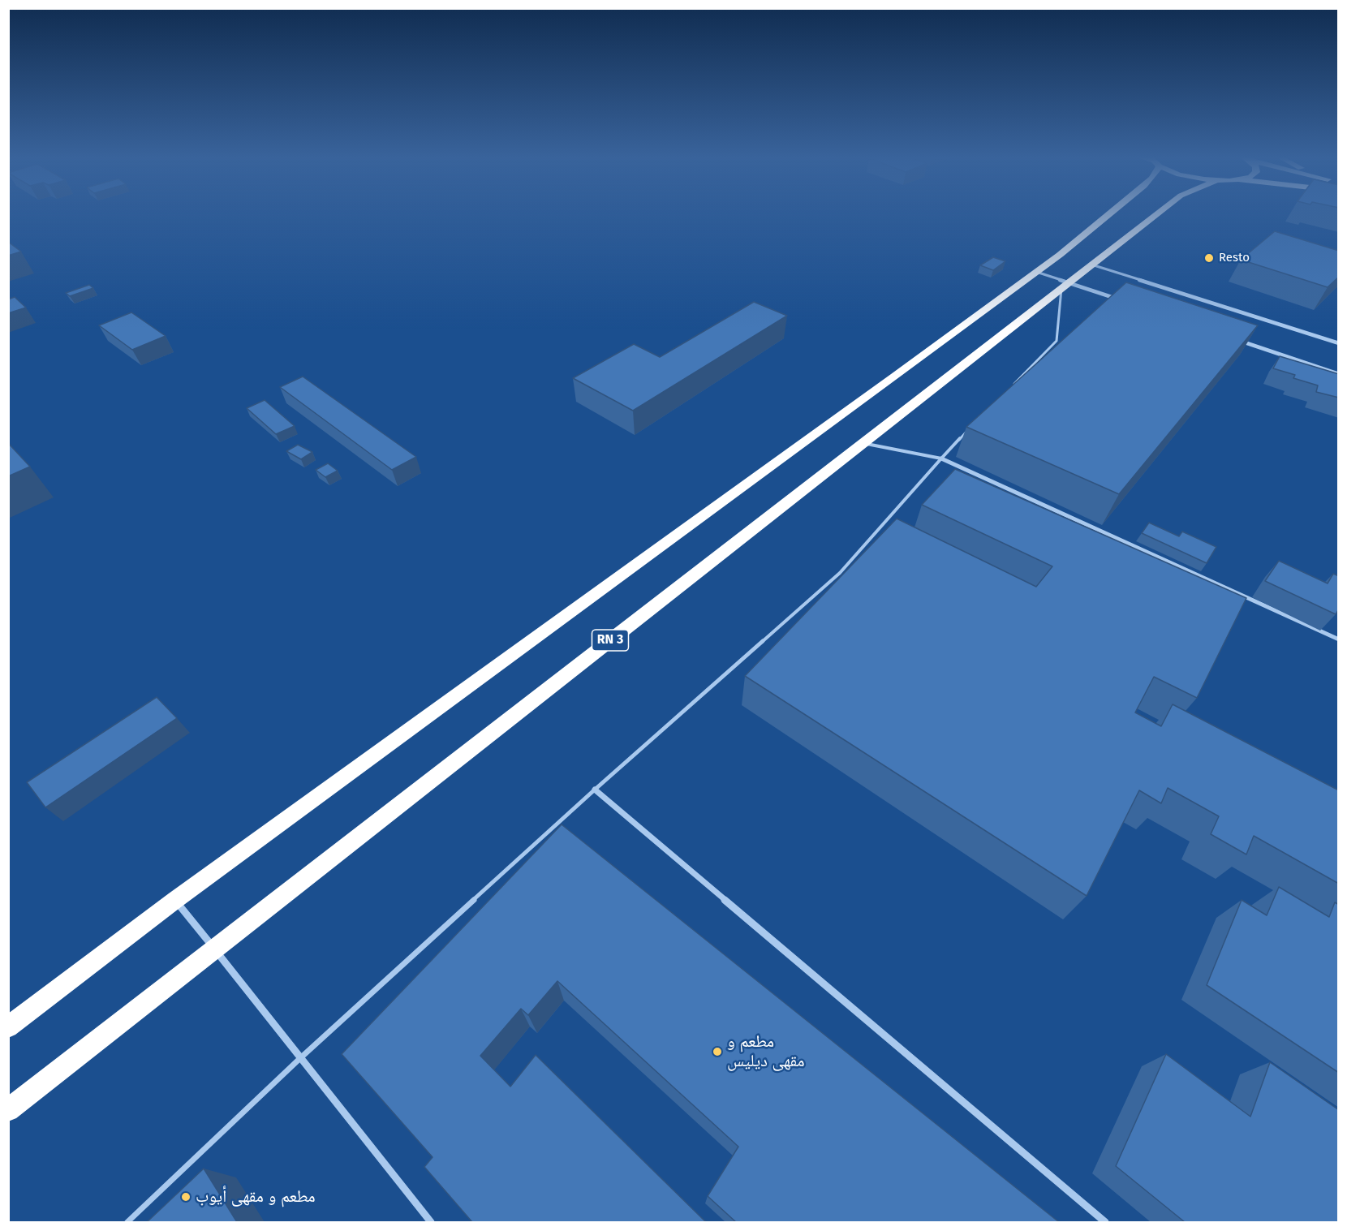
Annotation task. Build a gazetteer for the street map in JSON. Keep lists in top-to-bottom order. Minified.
{"streets":{"highway":["RN 3"]},"places":["Resto","مطعم و مقهى ديليس","مطعم و مقهى أيوب"]}
